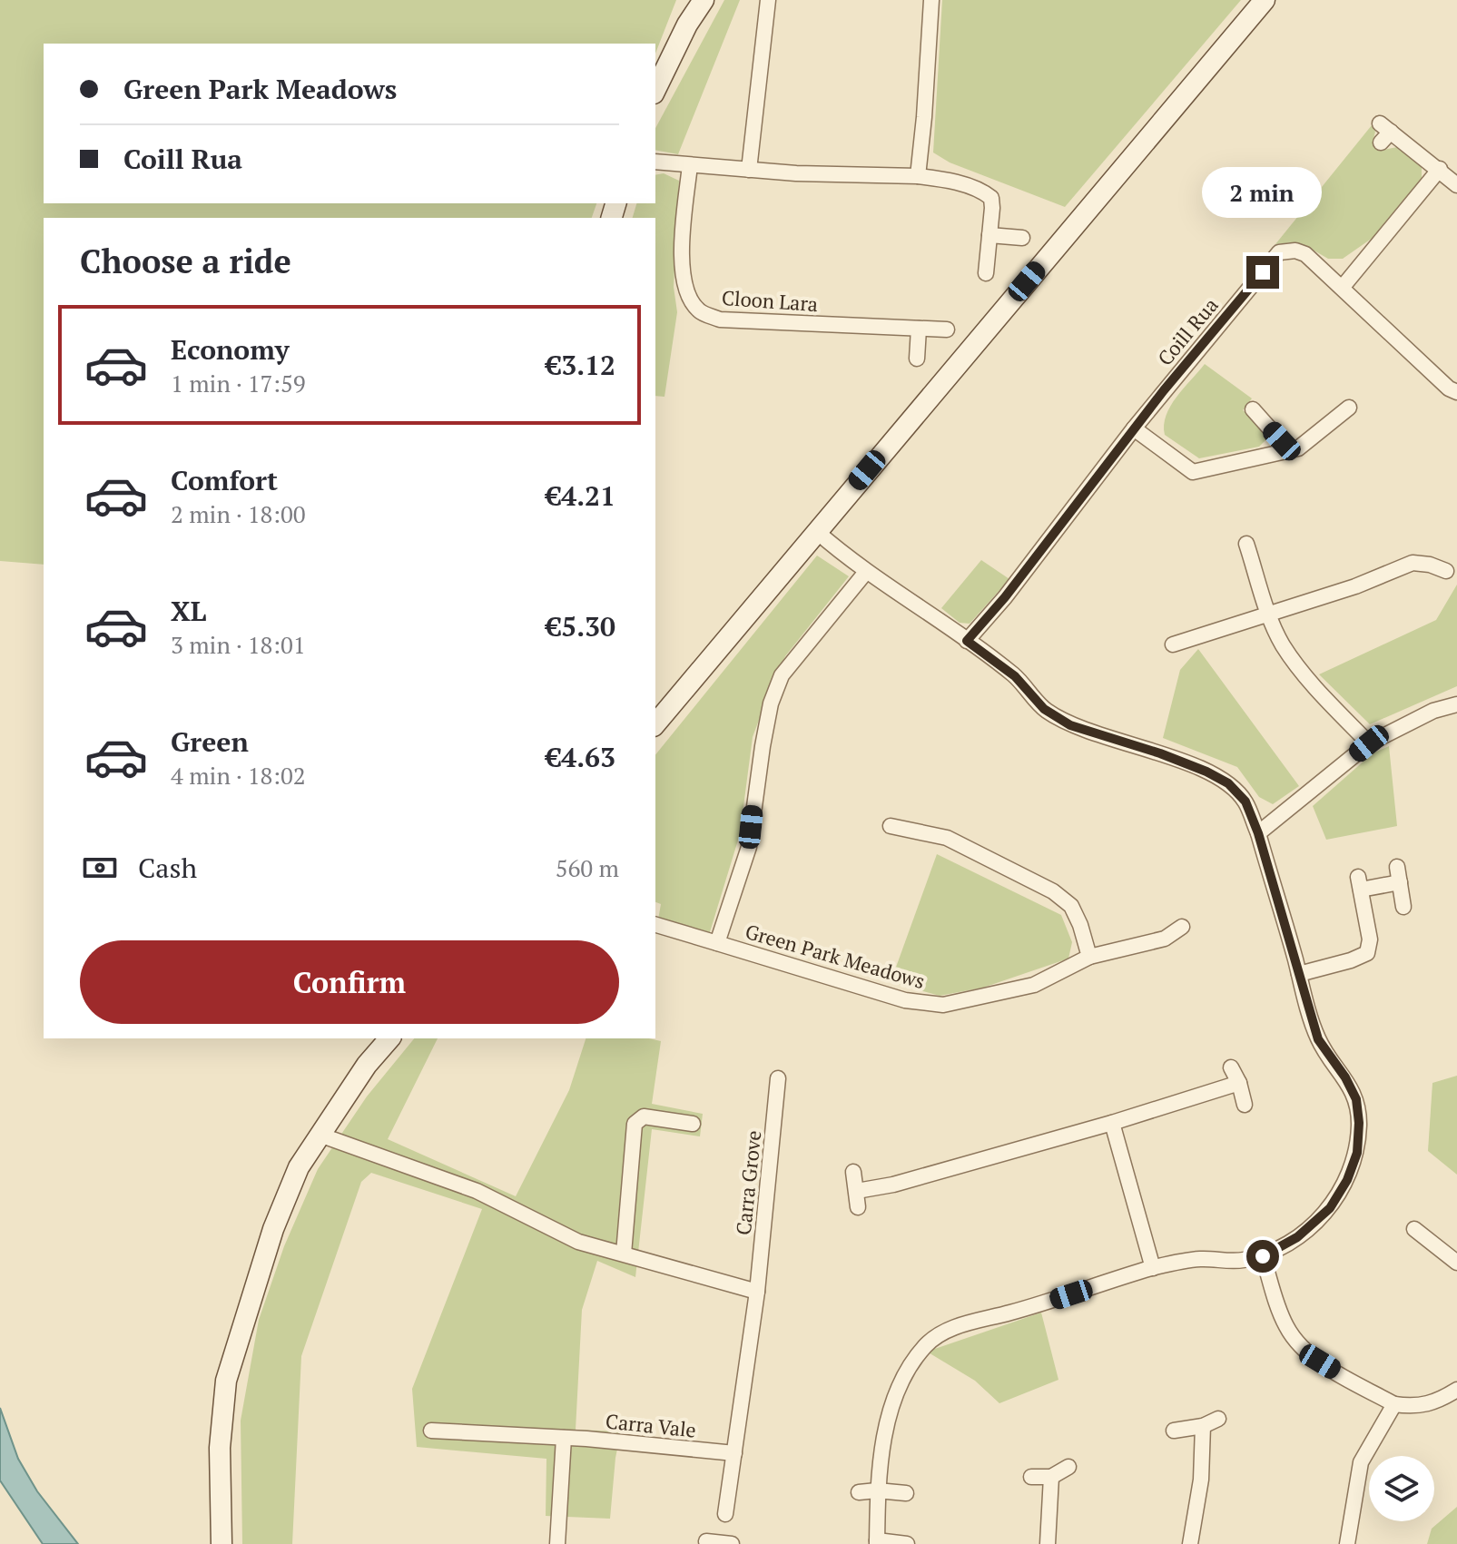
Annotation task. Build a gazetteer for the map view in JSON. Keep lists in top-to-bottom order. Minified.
{"streets":{"street":["Cloon Lara","Coill Rua","Green Park Meadows","Carra Grove","Carra Vale"]},"page":{"banner":["Green Park Meadows","Coill Rua"],"bubble":"2 min","heading":"Choose a ride","list":[{"name":"Economy","note":"1 min · 17:59","value":"€3.12"},{"name":"Comfort","note":"2 min · 18:00","value":"€4.21"},{"name":"XL","note":"3 min · 18:01","value":"€5.30"},{"name":"Green","note":"4 min · 18:02","value":"€4.63"}],"pay":["Cash","560 m"],"buttons":"Confirm"}}
